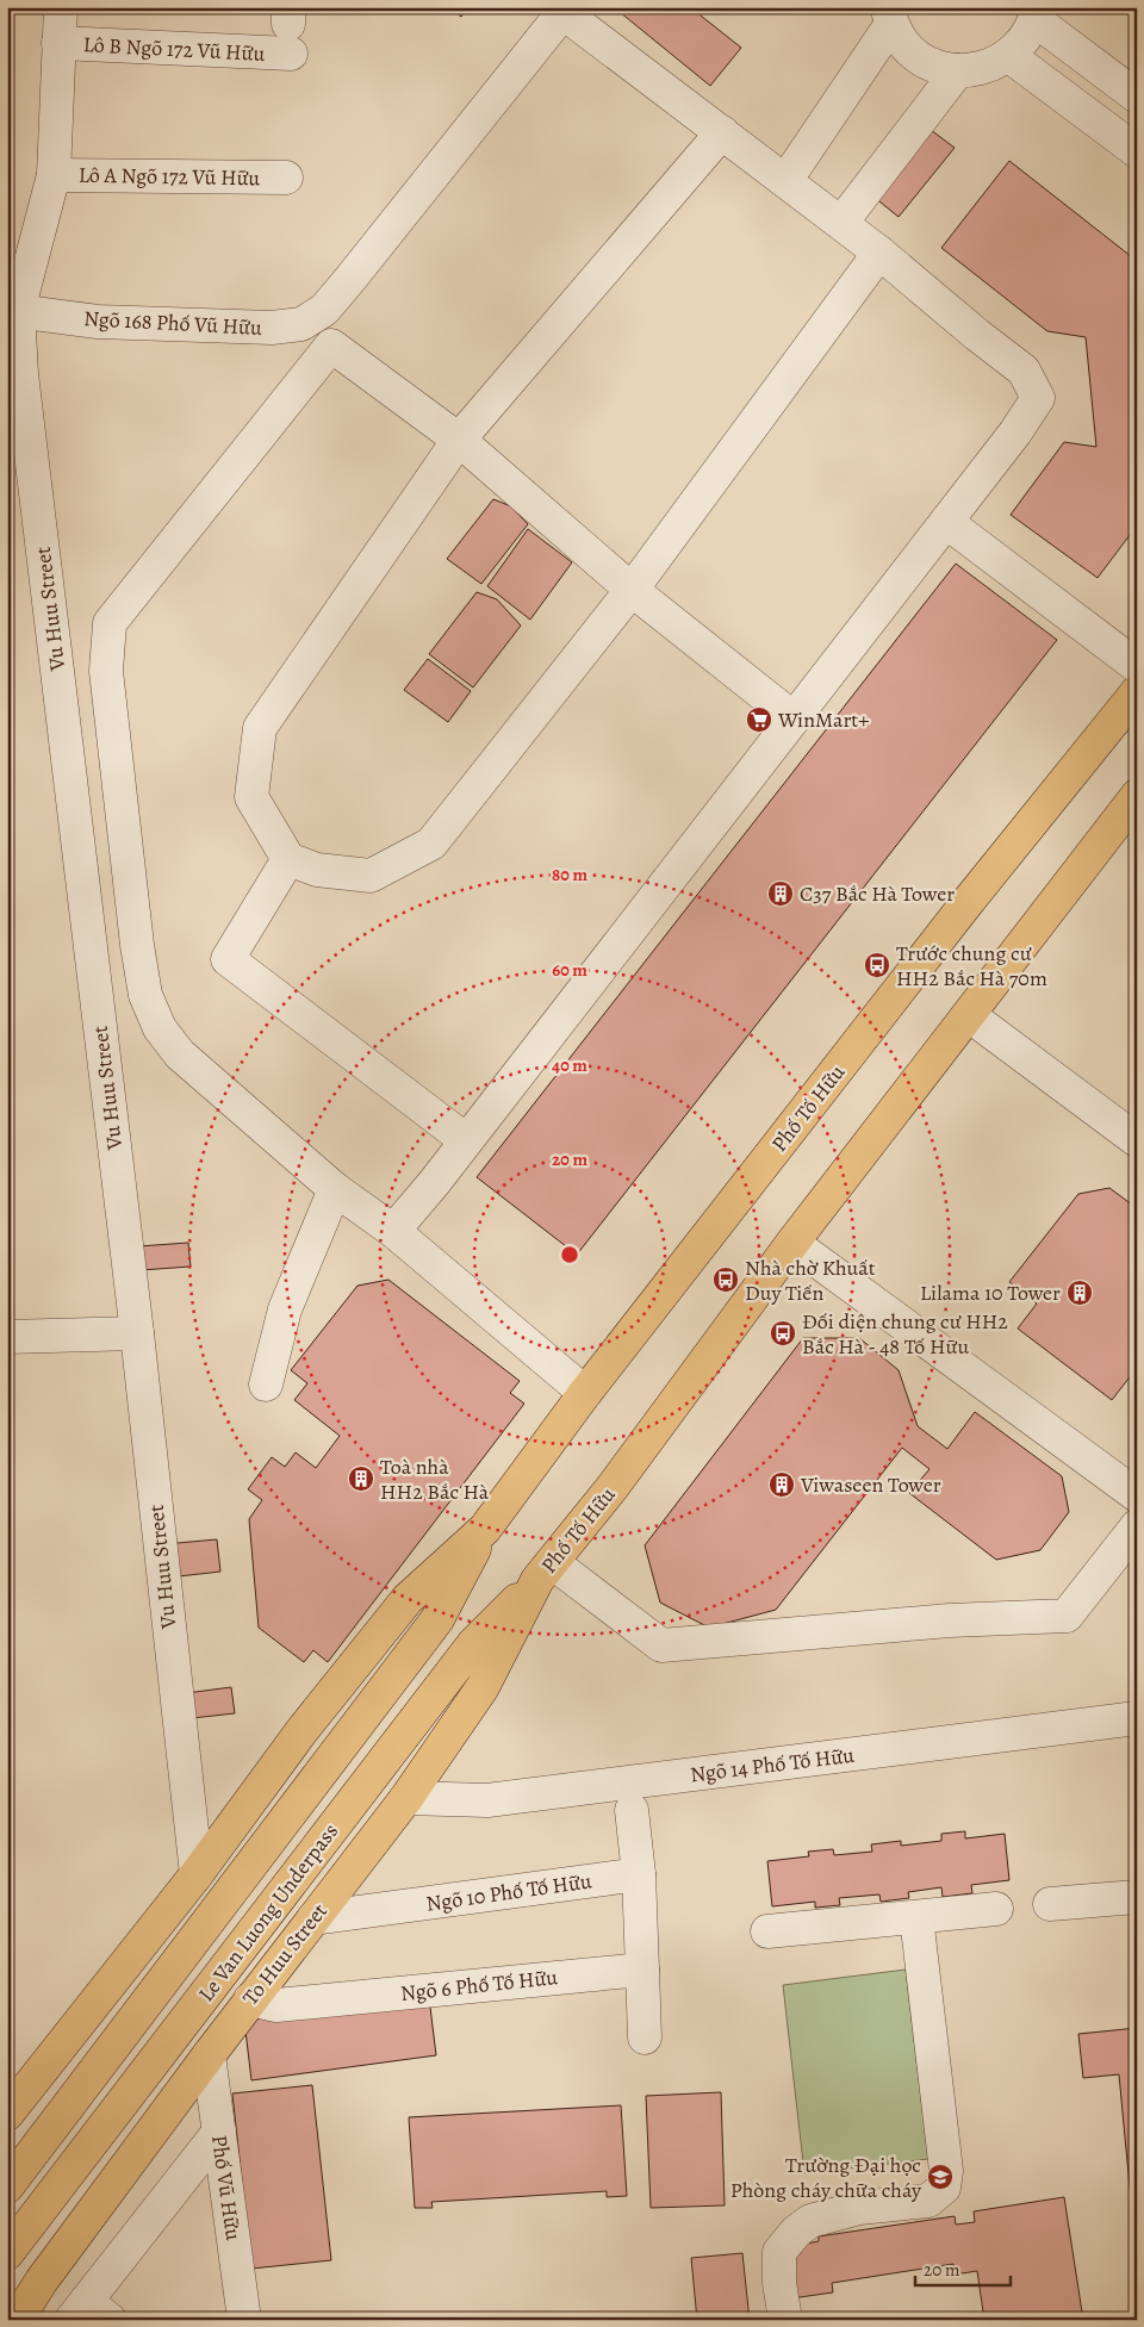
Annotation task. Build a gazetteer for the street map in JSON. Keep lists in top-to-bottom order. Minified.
{"streets":{"main road":["Phố Tố Hữu","Le Van Luong Underpass","To Huu Street"],"street":["Lô B Ngõ 172 Vũ Hữu","Lô A Ngõ 172 Vũ Hữu","Ngõ 168 Phố Vũ Hữu","Vu Huu Street","Ngõ 14 Phố Tố Hữu","Ngõ 10 Phố Tố Hữu","Ngõ 6 Phố Tố Hữu","Phố Vũ Hữu"]},"crossings":[["Lô B Ngõ 172 Vũ Hữu","Vu Huu Street"],["Lô A Ngõ 172 Vũ Hữu","Vu Huu Street"],["Ngõ 168 Phố Vũ Hữu","Vu Huu Street"],["Phố Tố Hữu","Le Van Luong Underpass"],["Phố Tố Hữu","To Huu Street"],["Ngõ 14 Phố Tố Hữu","To Huu Street"],["Ngõ 10 Phố Tố Hữu","To Huu Street"],["Le Van Luong Underpass","To Huu Street"],["To Huu Street","Ngõ 6 Phố Tố Hữu"],["To Huu Street","Phố Vũ Hữu"]],"places":{"supermarket":["WinMart+"],"building":["C37 Bắc Hà Tower","Lilama 10 Tower","Toà nhà HH2 Bắc Hà","Viwaseen Tower"],"bus stop":["Trước chung cư HH2 Bắc Hà 70m","Nhà chờ Khuất Duy Tiến","Đối diện chung cư HH2 Bắc Hà - 48 Tố Hữu"],"school or university":["Trường Đại học Phòng cháy chữa cháy"]},"scale_bar":"20 m","rings":["80 m","60 m","40 m","20 m"]}
